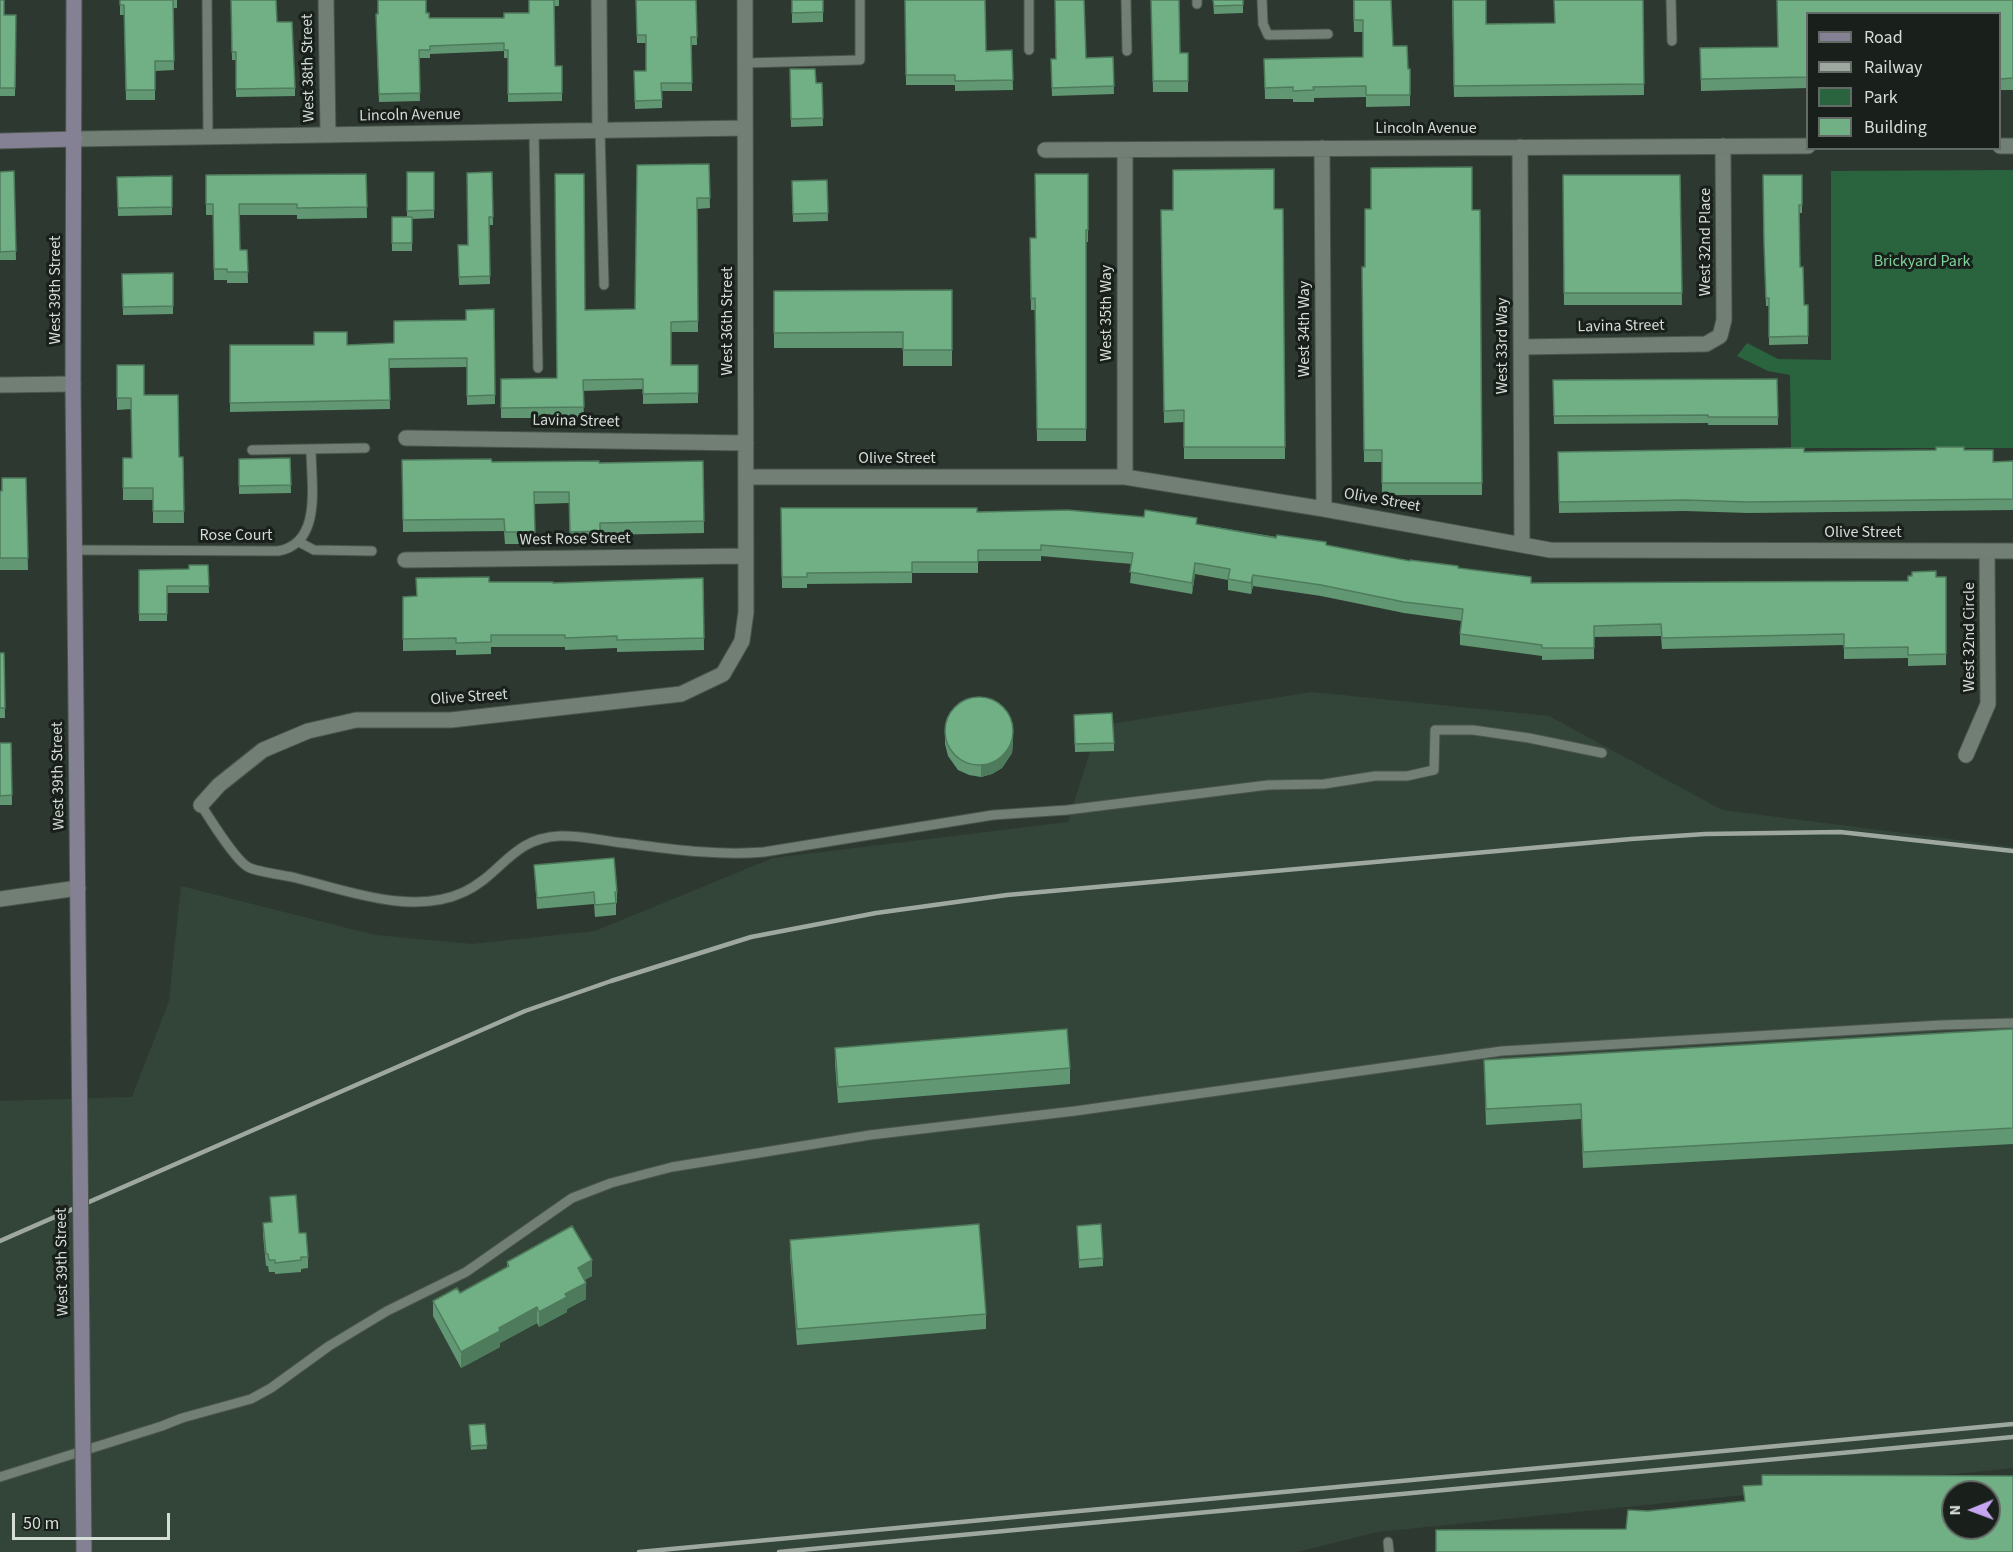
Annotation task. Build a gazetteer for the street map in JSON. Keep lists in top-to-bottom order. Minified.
{"streets":{"street":["West 38th Street","Lincoln Avenue","West 32nd Place","West 39th Street","West 35th Way","West 36th Street","Lavina Street","West 34th Way","West 33rd Way","Olive Street","West Rose Street","West 32nd Circle"],"lane":["Rose Court"]},"crossings":[["West 38th Street","Lincoln Avenue"],["Lincoln Avenue","West 32nd Place"],["Lincoln Avenue","West 39th Street"],["Lincoln Avenue","West 35th Way"],["Lincoln Avenue","West 36th Street"],["Lincoln Avenue","West 34th Way"],["Lincoln Avenue","West 33rd Way"],["West 32nd Place","Lavina Street"],["West 39th Street","Rose Court"],["West 35th Way","Olive Street"],["West 36th Street","Lavina Street"],["West 36th Street","Olive Street"],["West 36th Street","West Rose Street"],["Lavina Street","West 33rd Way"],["West 34th Way","Olive Street"],["West 33rd Way","Olive Street"],["Olive Street","West 32nd Circle"]],"parks":["Brickyard Park"],"legend":["Road","Railway","Park","Building"],"scale_bar":"50 m","north":"left"}
